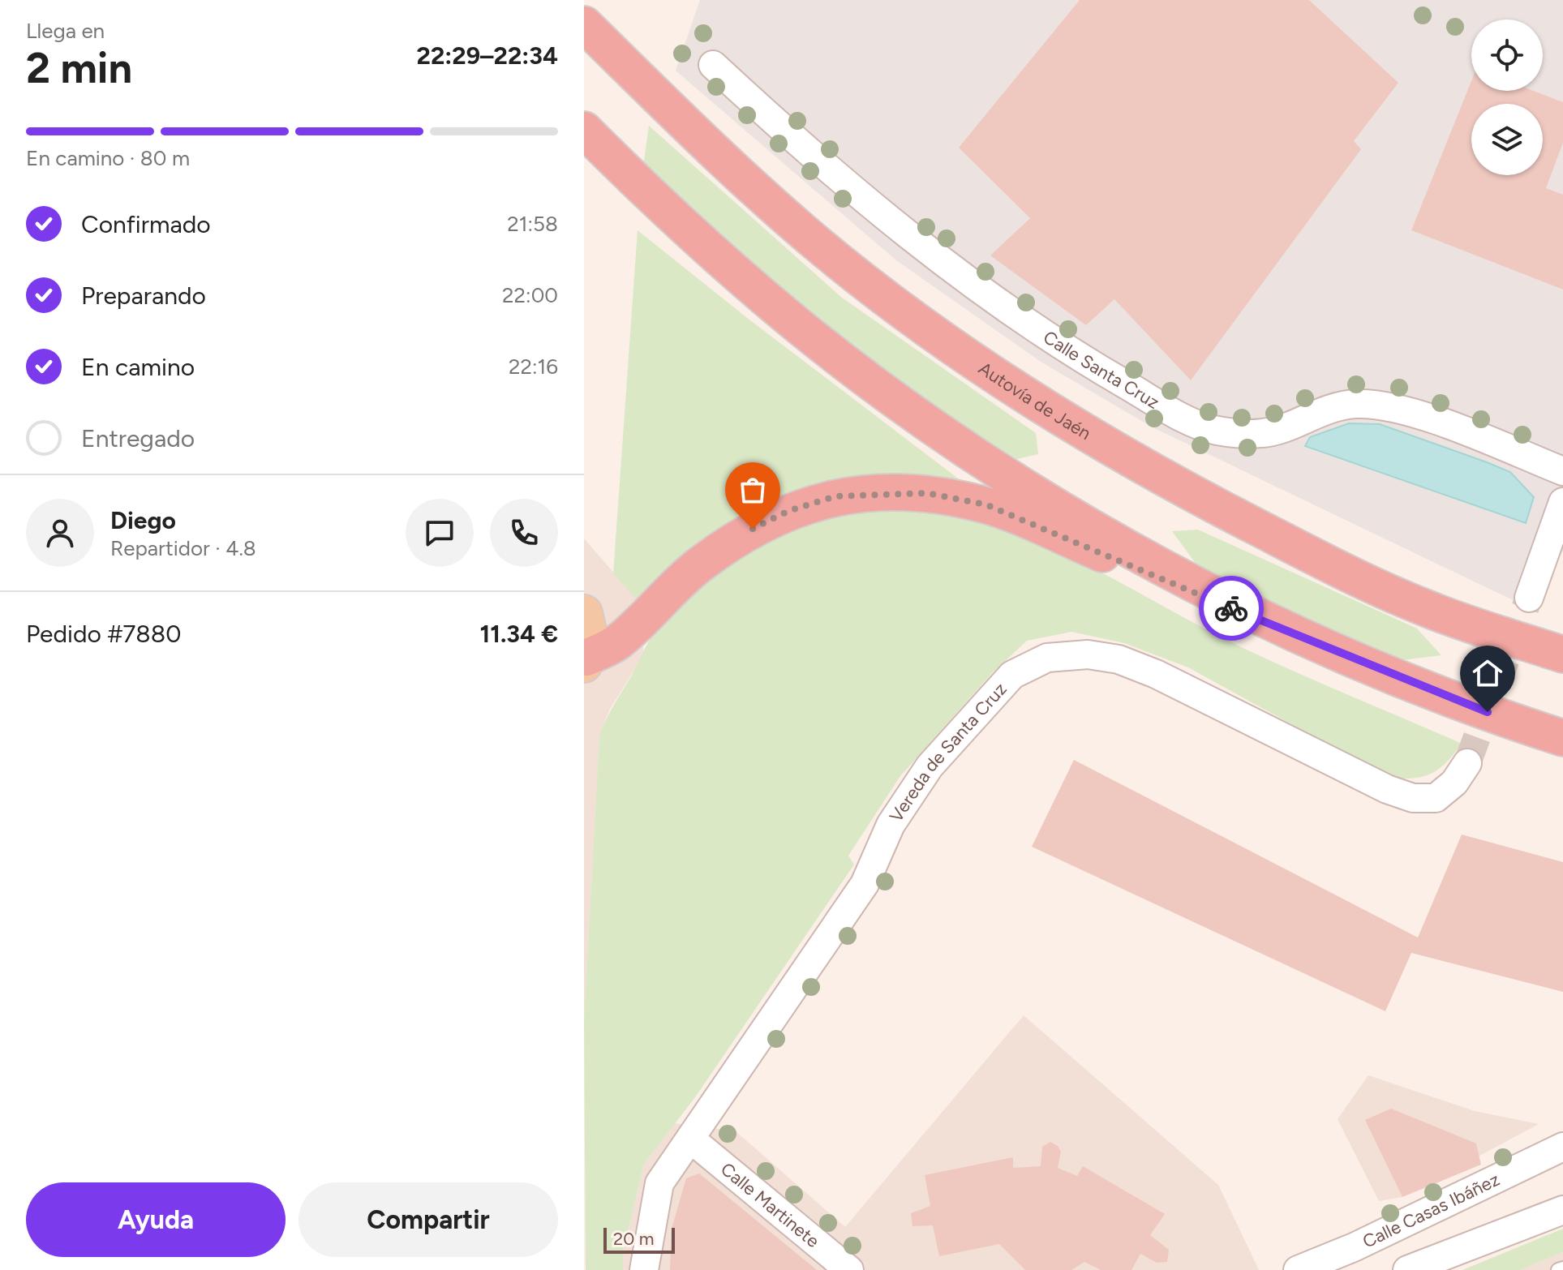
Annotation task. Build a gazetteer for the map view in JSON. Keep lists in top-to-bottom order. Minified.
{"streets":{"highway":["Autovía de Jaén"],"street":["Calle Santa Cruz","Vereda de Santa Cruz","Calle Martinete","Calle Casas Ibáñez"]},"crossings":[["Vereda de Santa Cruz","Calle Martinete"]],"scale_bar":"20 m","page":{"heading":["2 min","Llega en","22:29–22:34"],"panel":["Diego","Repartidor · 4.8","Pedido #7880","11.34 €"],"bar":"En camino · 80 m","list":[["Confirmado","21:58"],["Preparando","22:00"],["En camino","22:16"],"Entregado"],"buttons":["Ayuda","Compartir"],"scale":"20 m"}}
